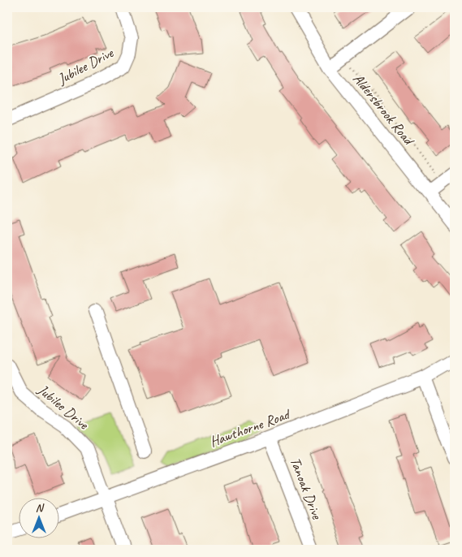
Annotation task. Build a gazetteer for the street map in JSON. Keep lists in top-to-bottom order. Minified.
{"streets":{"street":["Jubilee Drive","Aldersbrook Road","Hawthorne Road","Tanoak Drive"]},"crossings":[["Jubilee Drive","Hawthorne Road"],["Hawthorne Road","Tanoak Drive"]],"north":"top"}
